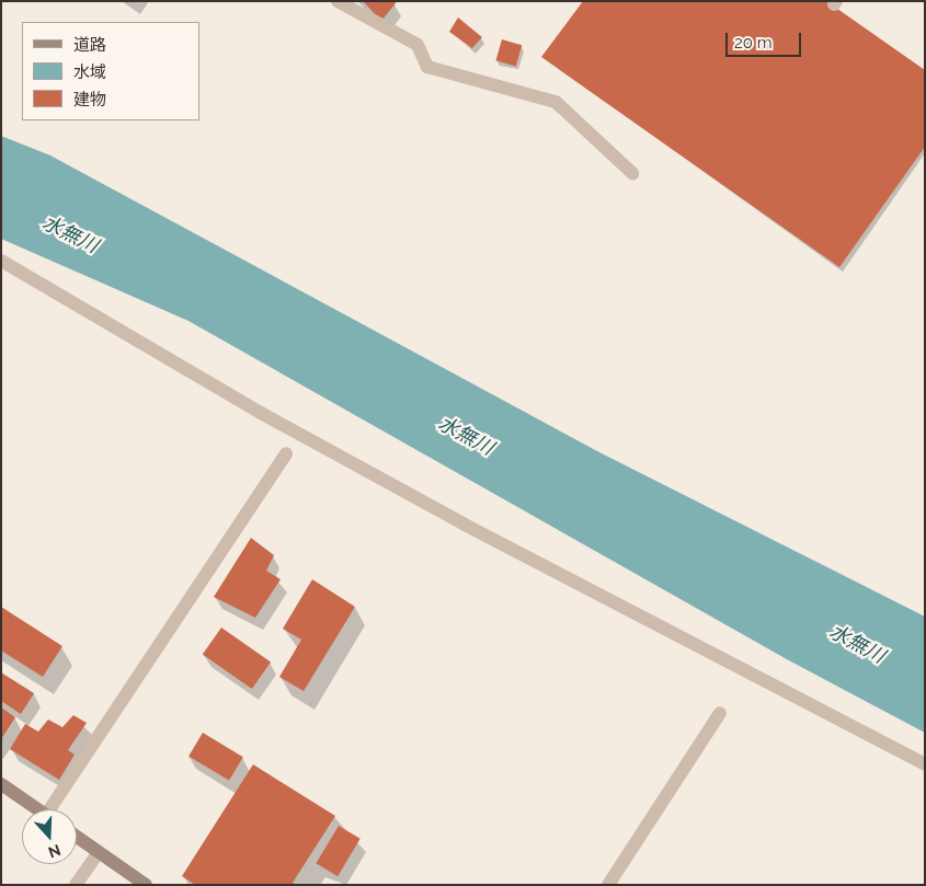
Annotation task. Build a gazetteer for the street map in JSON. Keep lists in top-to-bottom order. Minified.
{"water":["水無川"],"legend":["道路","水域","建物"],"scale_bar":"20 m","north":"bottom"}
